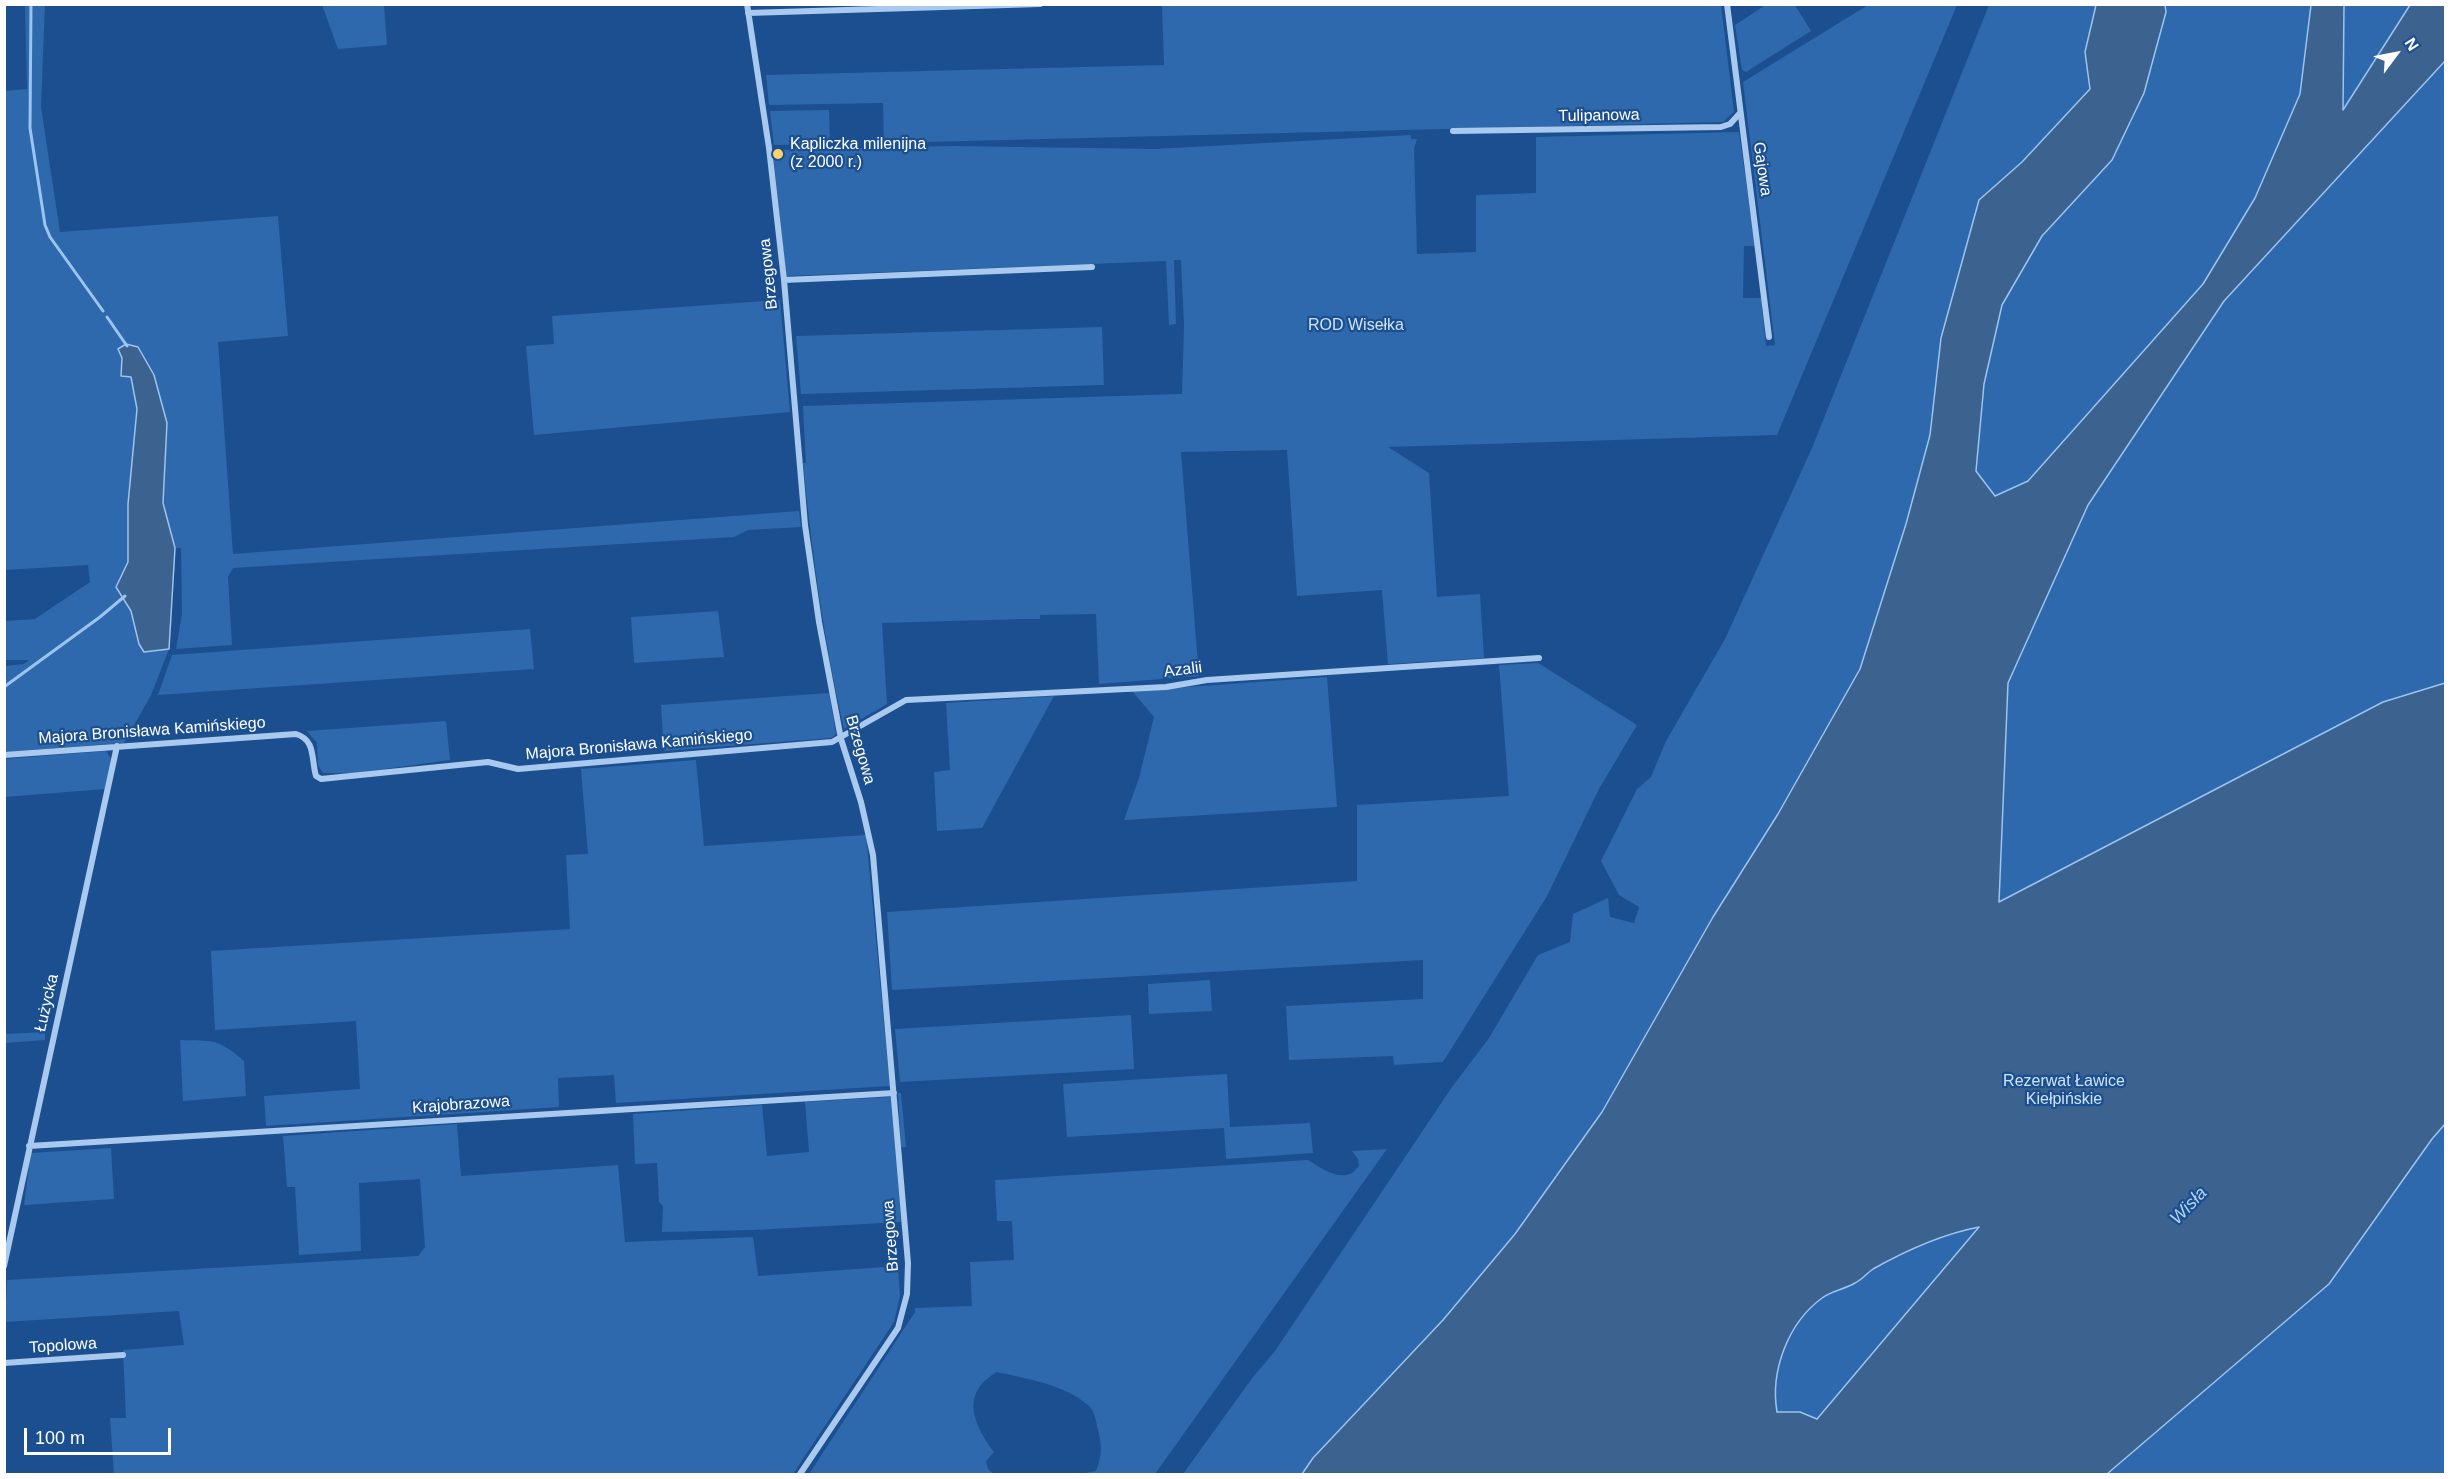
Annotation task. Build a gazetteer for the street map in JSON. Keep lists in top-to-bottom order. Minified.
{"streets":{"street":["Tulipanowa","Gajowa","Brzegowa","Azalii","Majora Bronisława Kamińskiego","Łużycka","Krajobrazowa","Topolowa"]},"crossings":[["Tulipanowa","Gajowa"],["Brzegowa","Azalii"],["Brzegowa","Majora Bronisława Kamińskiego"],["Brzegowa","Krajobrazowa"],["Azalii","Majora Bronisława Kamińskiego"],["Majora Bronisława Kamińskiego","Łużycka"],["Łużycka","Krajobrazowa"]],"water":["Wisła"],"parks":["ROD Wisełka","Rezerwat Ławice Kiełpińskie"],"places":["Kapliczka milenijna (z 2000 r.)"],"scale_bar":"100 m","north":"top right"}
